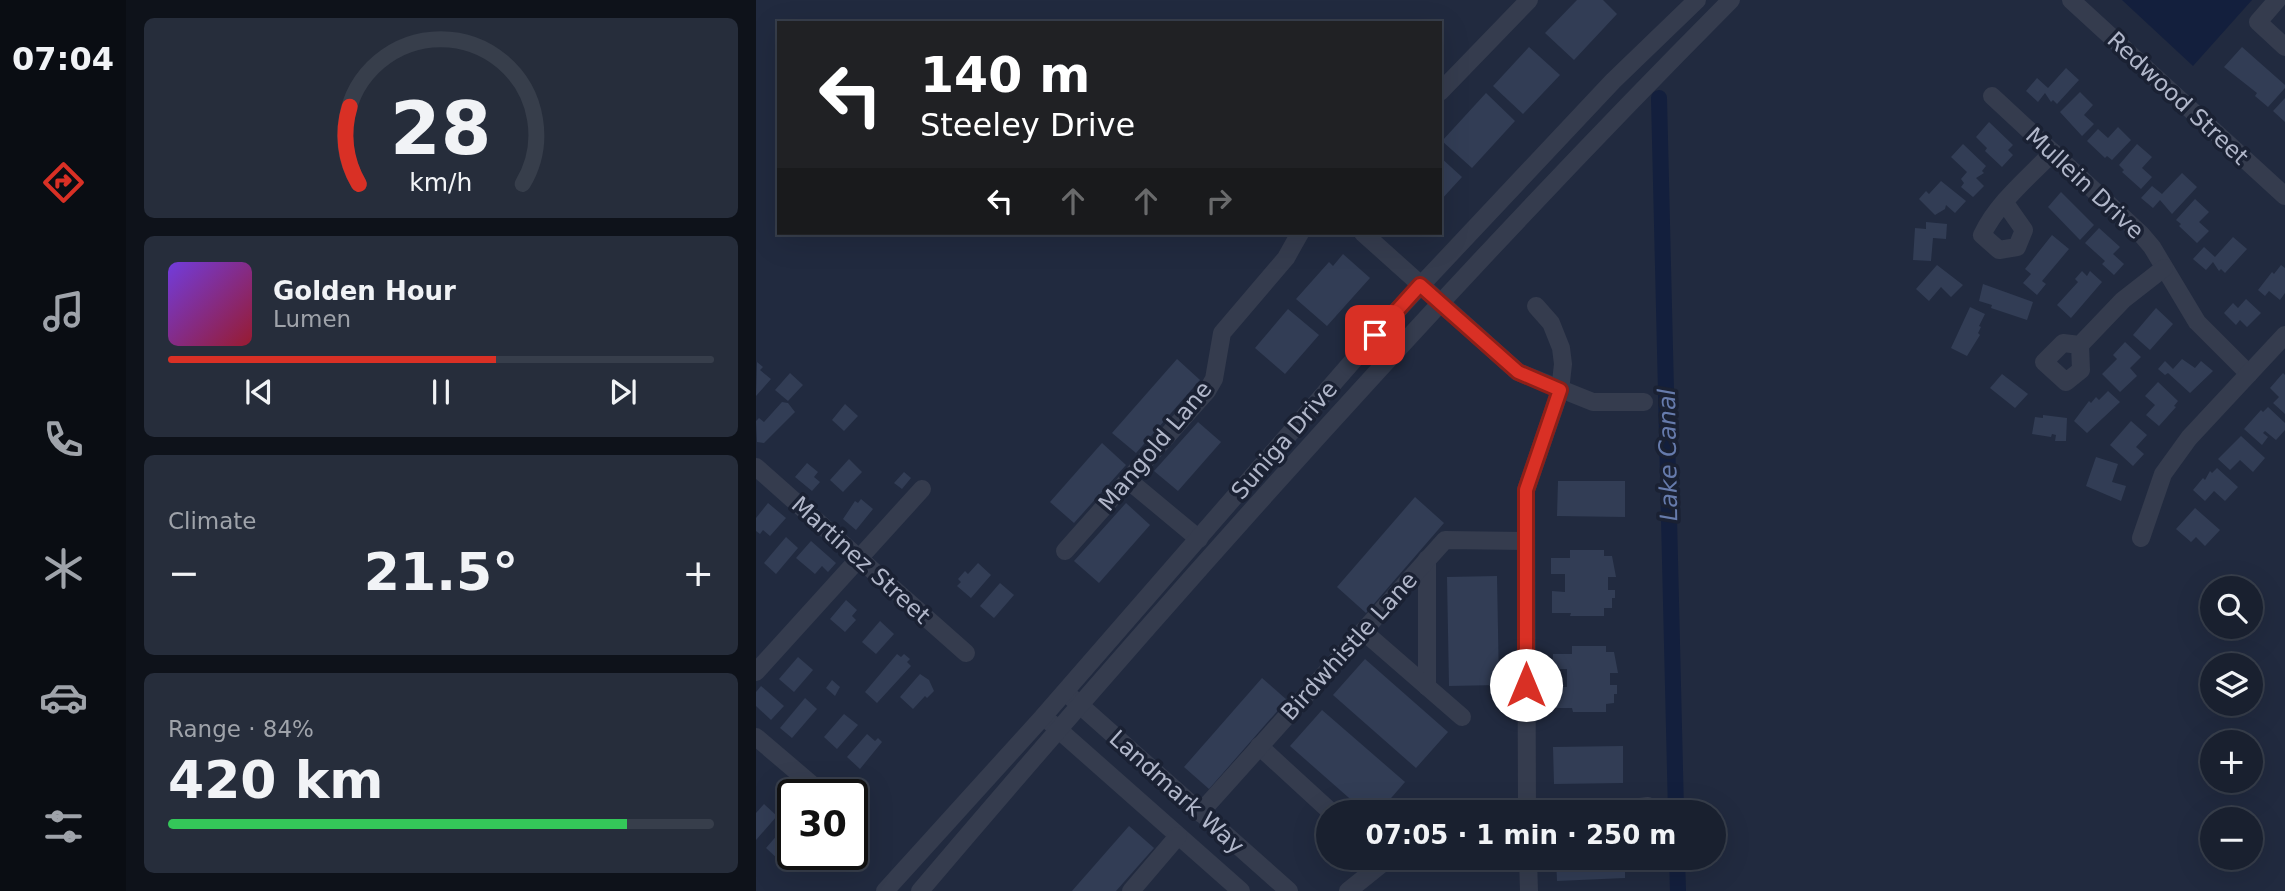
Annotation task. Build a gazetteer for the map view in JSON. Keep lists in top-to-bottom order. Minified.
{"streets":{"street":["Redwood Street","Mullein Drive","Suniga Drive","Mangold Lane","Martinez Street","Birdwhistle Lane","Landmark Way"]},"crossings":[["Suniga Drive","Landmark Way"],["Birdwhistle Lane","Landmark Way"]],"water":["Lake Canal"],"page":{"tabs":"07:04","turn":["140 m","Steeley Drive"],"song":["Golden Hour","Lumen"],"tile":["Climate",["Range · 84%","420 km"]],"heat":["−","21.5°","+"],"map_buttons":["+","−"],"limit":"30","trip":"07:05 · 1 min · 250 m","gauge":["28","km/h"]}}
